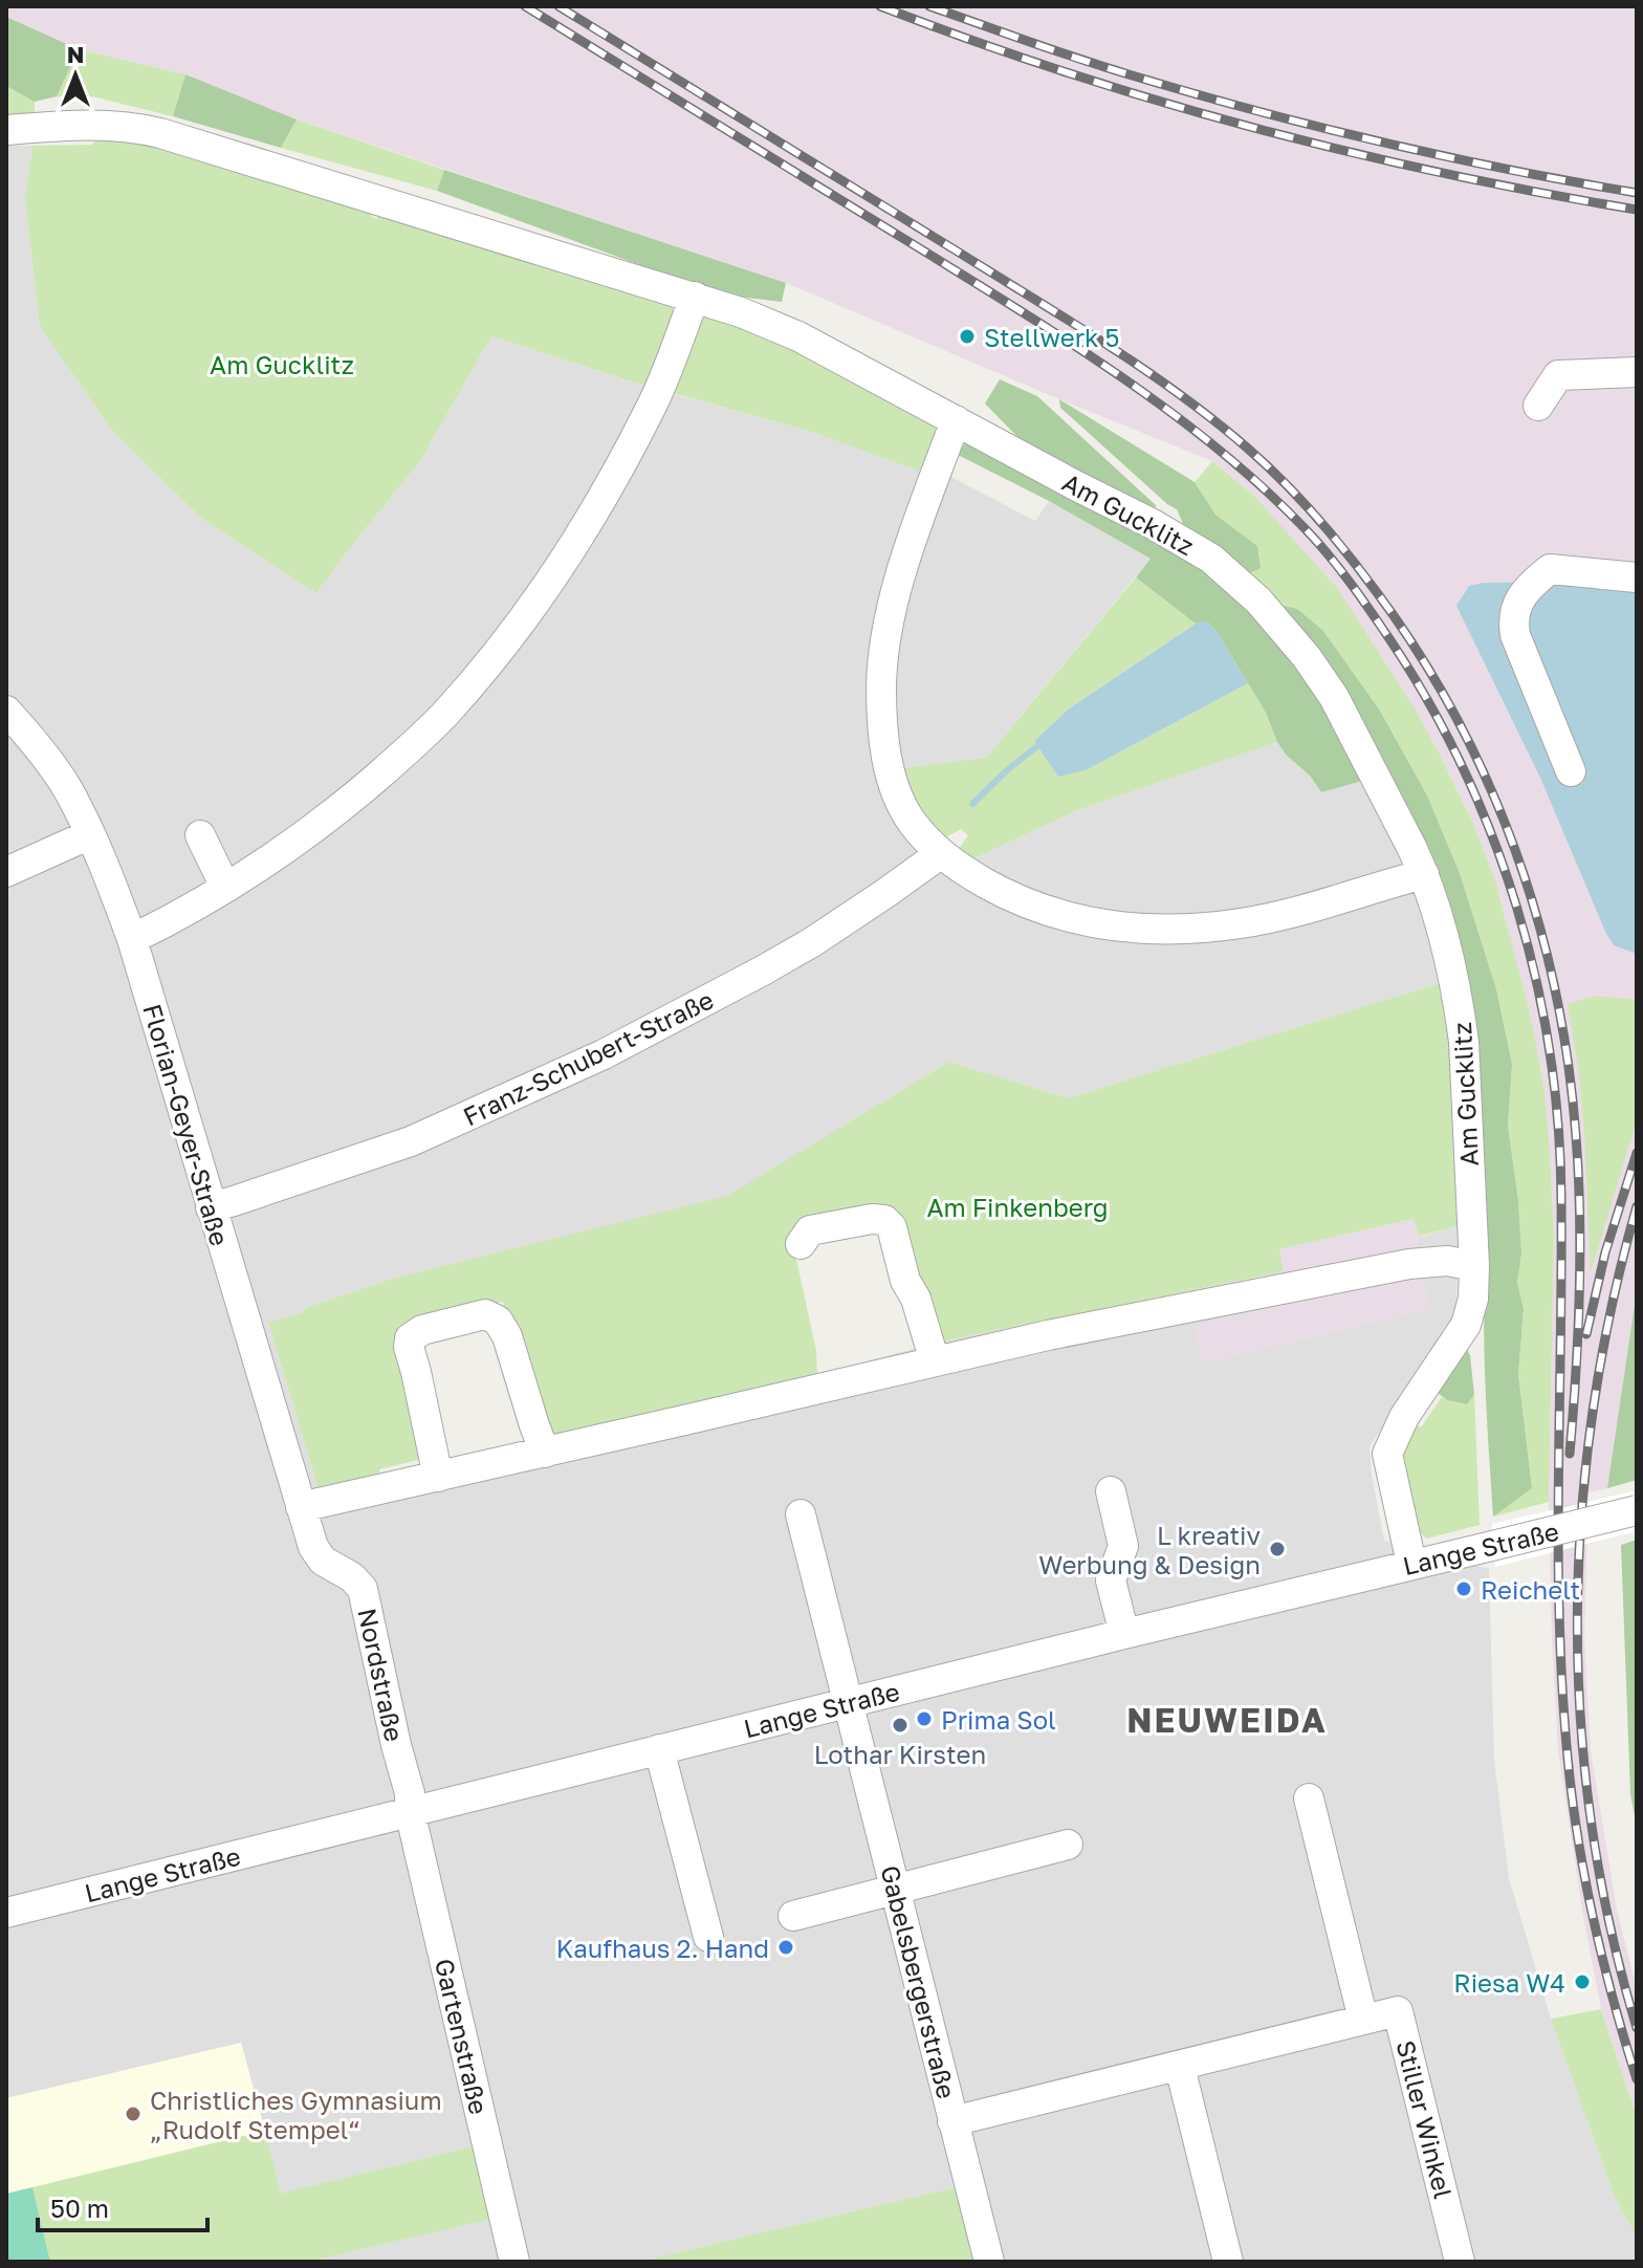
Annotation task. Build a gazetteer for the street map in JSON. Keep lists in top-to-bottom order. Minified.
{"streets":{"street":["Am Gucklitz","Franz-Schubert-Straße","Florian-Geyer-Straße","Lange Straße","Nordstraße","Gabelsbergerstraße","Gartenstraße","Stiller Winkel"]},"crossings":[["Am Gucklitz","Lange Straße"],["Franz-Schubert-Straße","Florian-Geyer-Straße"],["Florian-Geyer-Straße","Nordstraße"],["Lange Straße","Nordstraße"],["Lange Straße","Gabelsbergerstraße"],["Lange Straße","Gartenstraße"],["Nordstraße","Gartenstraße"],["Gabelsbergerstraße","Stiller Winkel"]],"districts":["NEUWEIDA"],"parks":["Am Gucklitz","Am Finkenberg"],"places":["Stellwerk 5","L kreativ Werbung & Design","Reichelt","Prima Sol","Lothar Kirsten","Kaufhaus 2. Hand","Riesa W4","Christliches Gymnasium „Rudolf Stempel“"],"scale_bar":"50 m","north":"top"}
